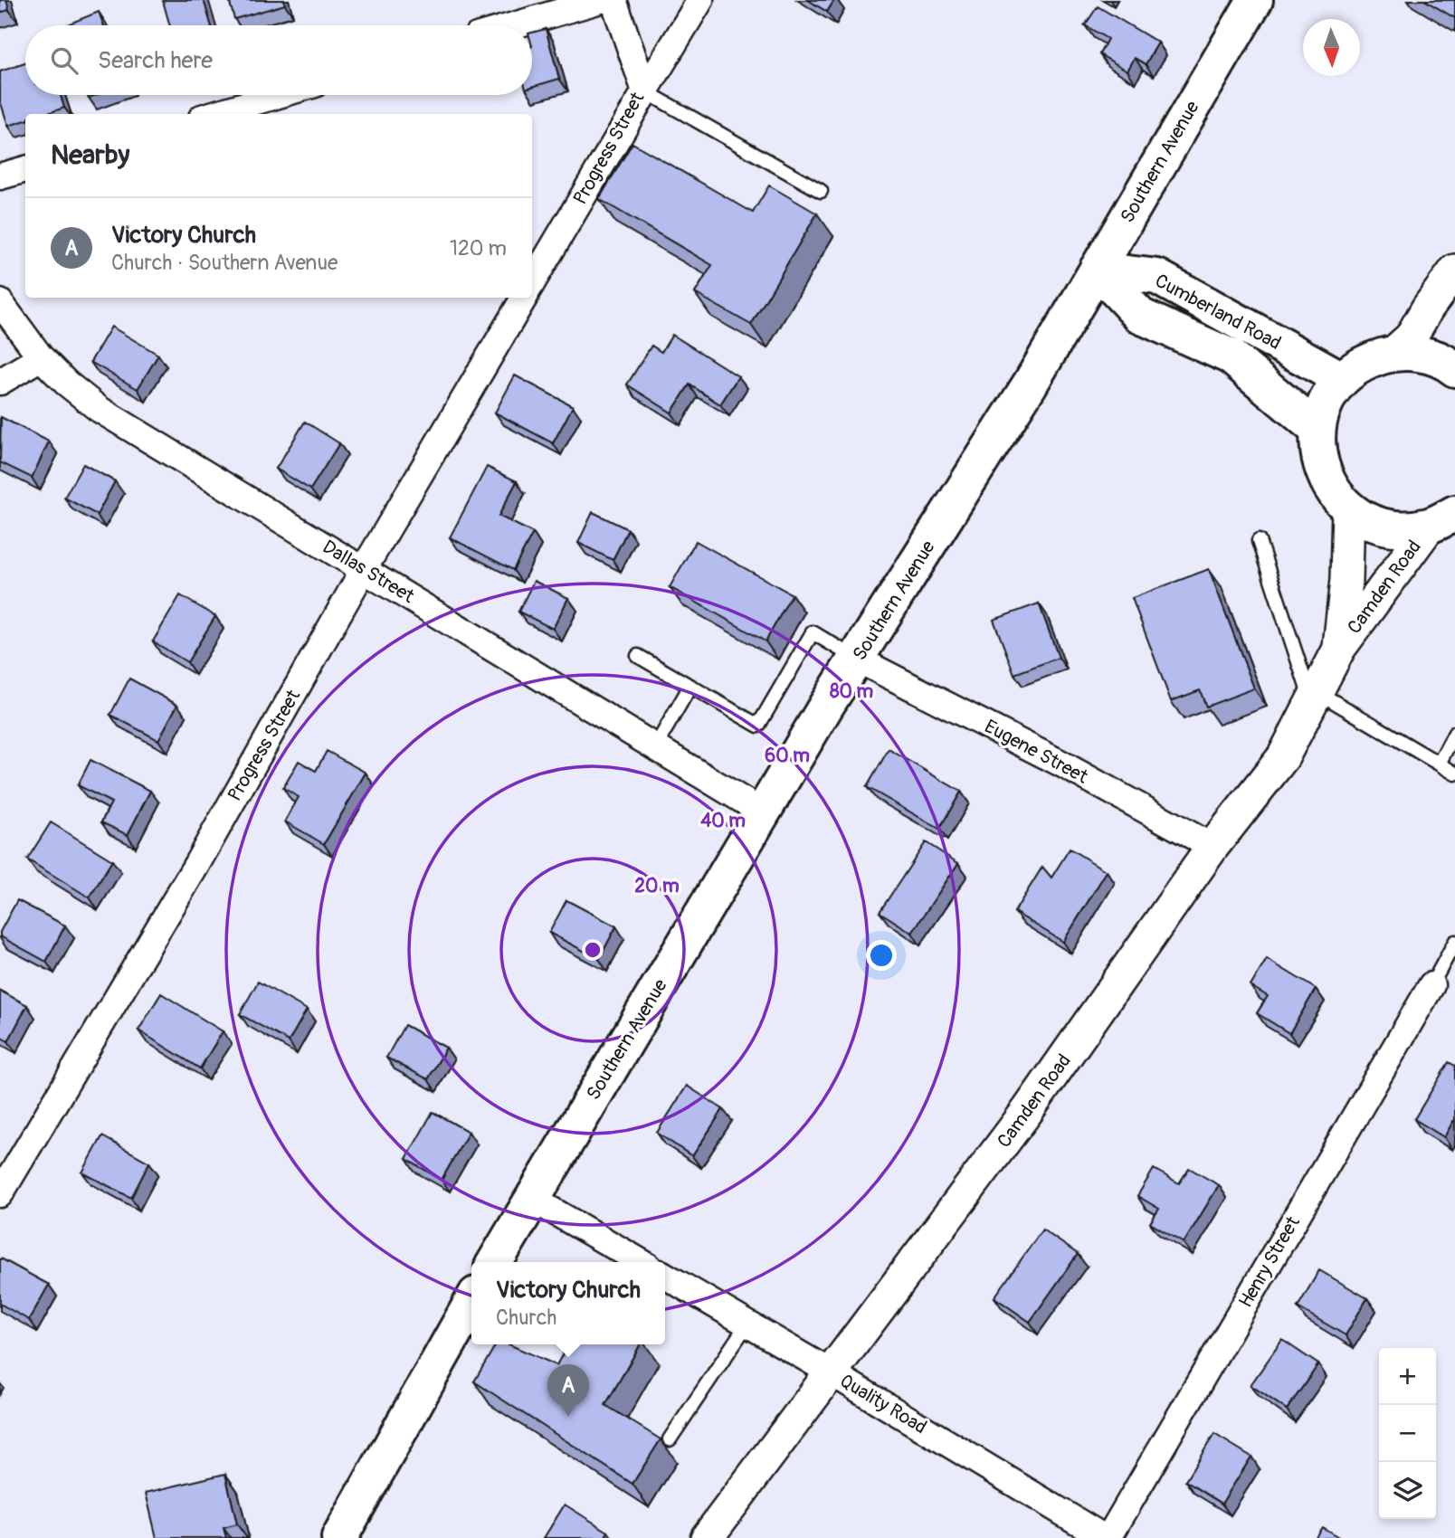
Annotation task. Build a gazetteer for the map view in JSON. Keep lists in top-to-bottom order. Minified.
{"streets":{"main road":["Southern Avenue","Cumberland Road"],"street":["Progress Street","Dallas Street","Camden Road","Eugene Street","Henry Street","Quality Road"]},"crossings":[["Progress Street","Dallas Street"],["Southern Avenue","Cumberland Road"],["Southern Avenue","Dallas Street"],["Southern Avenue","Eugene Street"],["Camden Road","Eugene Street"],["Camden Road","Quality Road"],["Henry Street","Quality Road"]],"north":"bottom","page":{"search":"Search here","heading":"Nearby","list":[{"mark":"A","name":"Victory Church","note":"Church · Southern Avenue","value":"120 m"}],"popup":["Victory Church","Church"],"map_buttons":["+","−"],"pins":"A"},"rings":["80 m","60 m","40 m","20 m"]}
